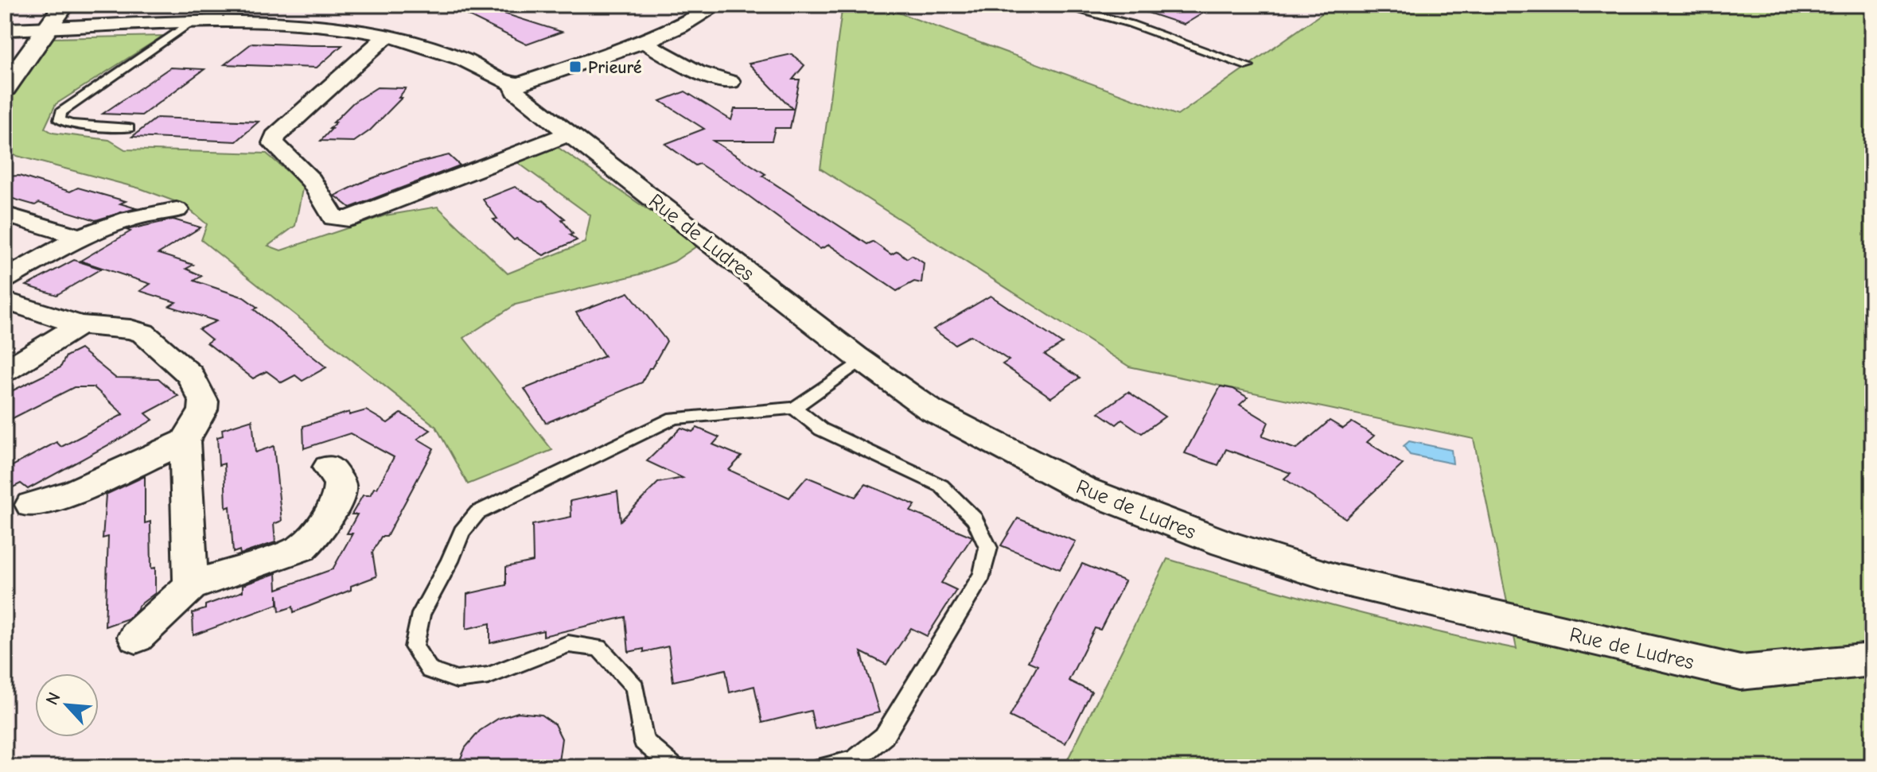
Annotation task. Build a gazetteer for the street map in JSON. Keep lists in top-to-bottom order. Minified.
{"streets":{"street":["Rue de Ludres"]},"places":{"transit":["Prieuré"]},"north":"top left"}
